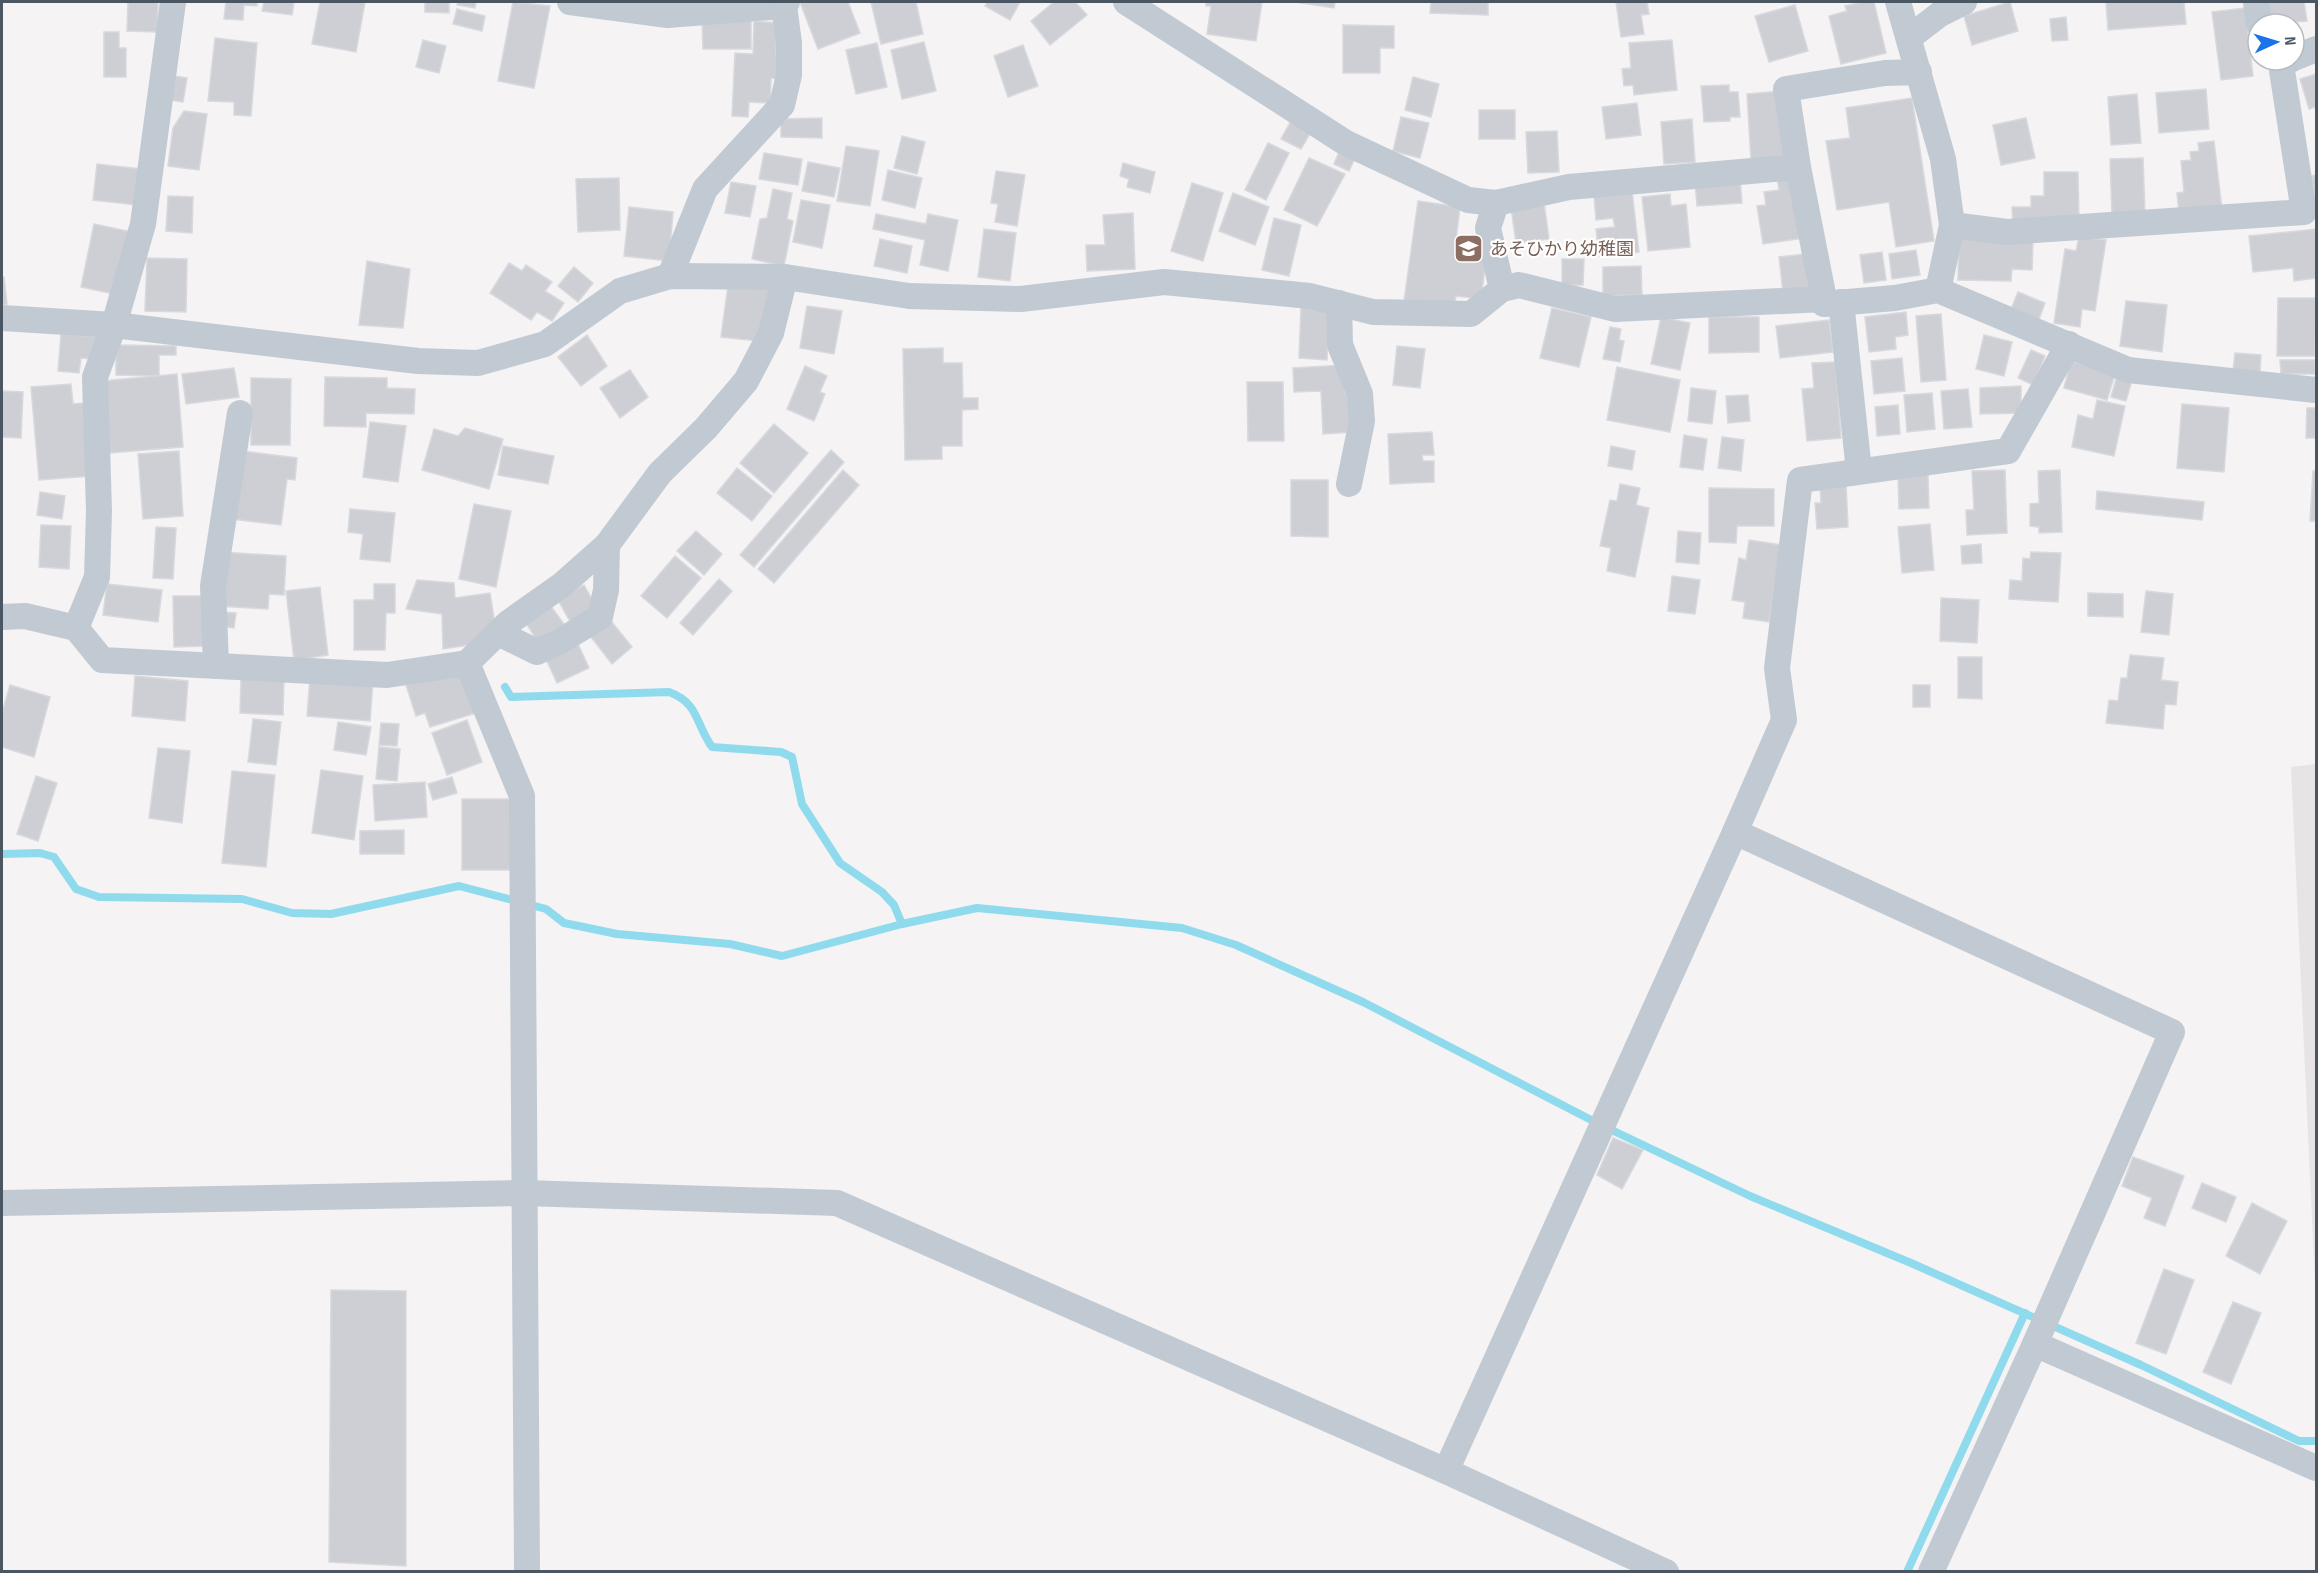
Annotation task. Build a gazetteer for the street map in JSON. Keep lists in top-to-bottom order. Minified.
{"places":{"school or university":["あそひかり幼稚園"]},"north":"right"}
